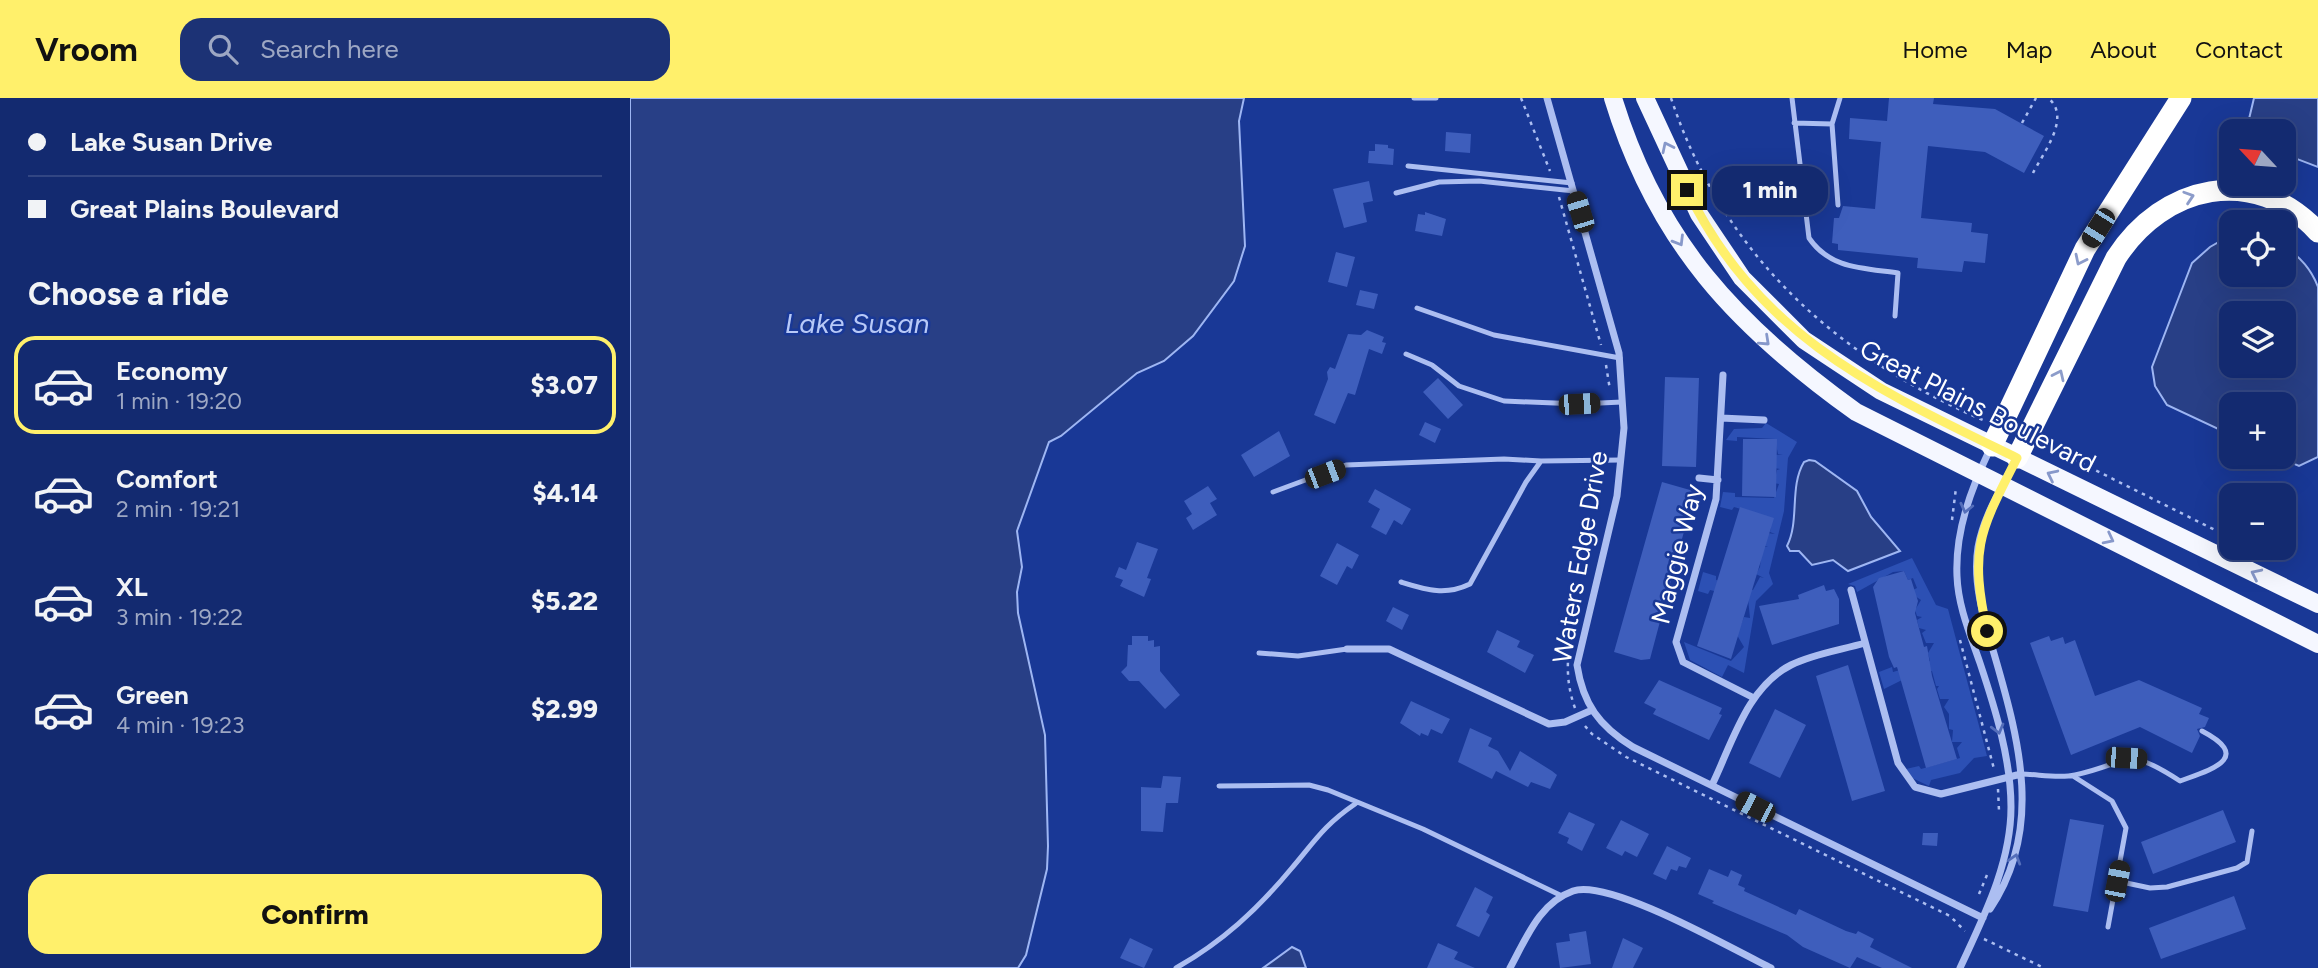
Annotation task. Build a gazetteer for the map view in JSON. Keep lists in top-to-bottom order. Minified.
{"streets":{"main road":["Great Plains Boulevard"],"street":["Maggie Way","Waters Edge Drive"]},"water":["Lake Susan"],"north":"top left","page":{"header":"Vroom","search":"Search here","nav":["Home","Map","About","Contact"],"banner":["Lake Susan Drive","Great Plains Boulevard"],"map_buttons":["+","−"],"bubble":"1 min","heading":"Choose a ride","list":[{"name":"Economy","note":"1 min · 19:20","value":"$3.07"},{"name":"Comfort","note":"2 min · 19:21","value":"$4.14"},{"name":"XL","note":"3 min · 19:22","value":"$5.22"},{"name":"Green","note":"4 min · 19:23","value":"$2.99"}],"buttons":"Confirm"}}
